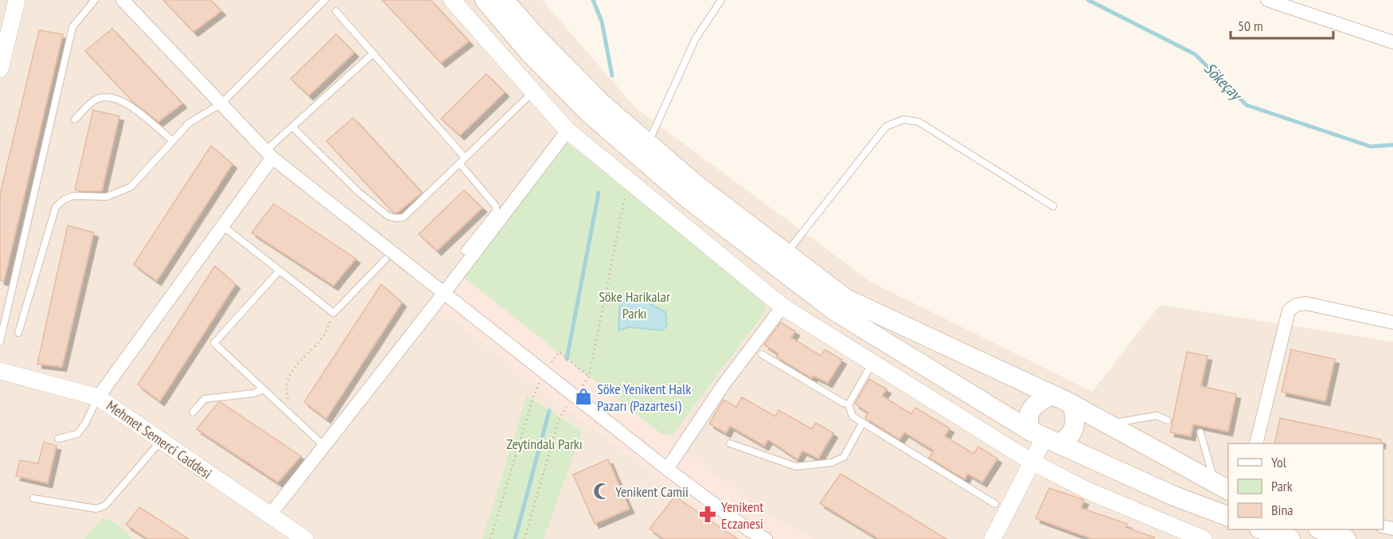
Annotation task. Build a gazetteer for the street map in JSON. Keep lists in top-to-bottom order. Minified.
{"streets":{"street":["Mehmet Semerci Caddesi"]},"water":["Sökeçay"],"parks":["Söke Harikalar Parkı","Zeytindalı Parkı"],"places":{"shop":["Söke Yenikent Halk Pazarı (Pazartesi)"],"mosque":["Yenikent Camii"],"pharmacy":["Yenikent Eczanesi"]},"legend":["Yol","Park","Bina"],"scale_bar":"50 m"}
